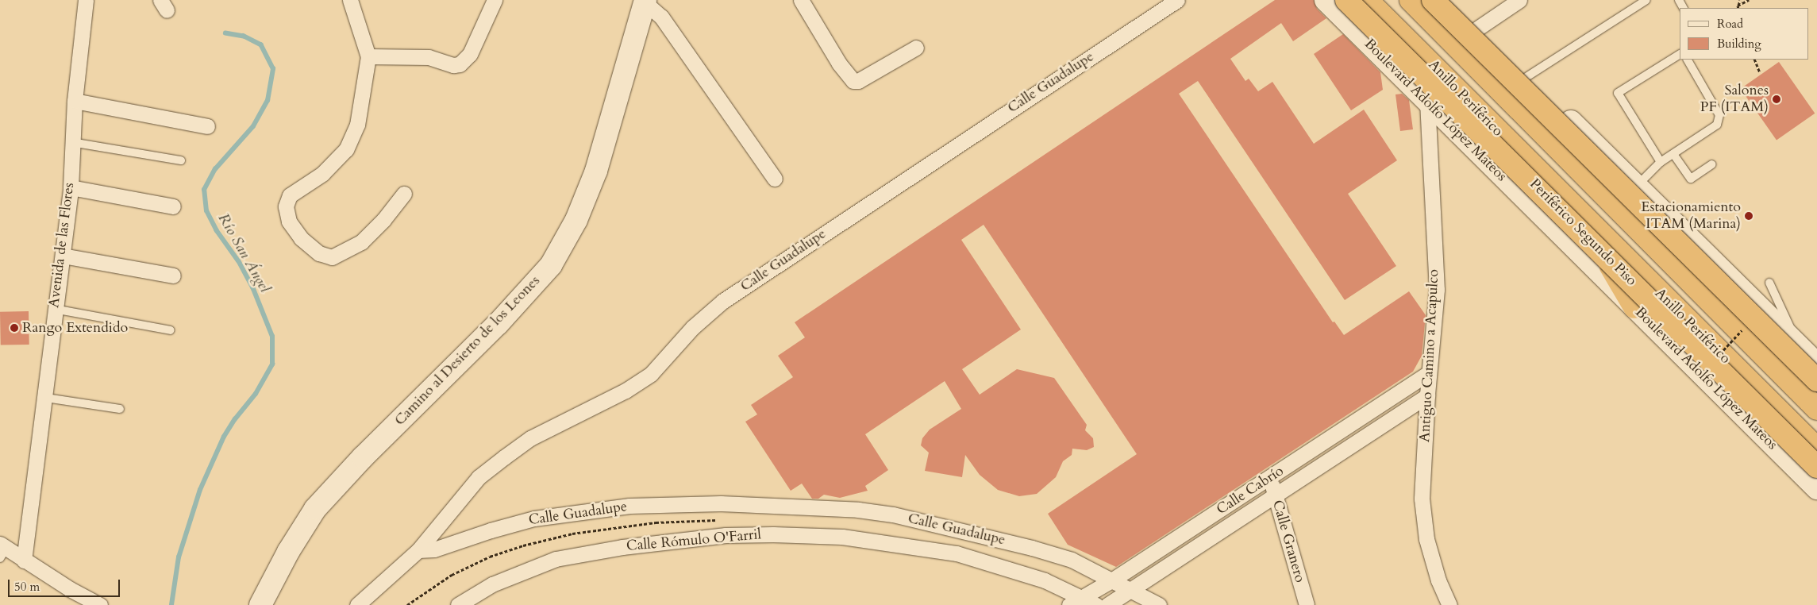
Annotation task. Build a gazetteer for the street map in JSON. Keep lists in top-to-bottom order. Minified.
{"streets":{"highway":["Anillo Periférico","Periférico Segundo Piso"],"main road":["Boulevard Adolfo López Mateos","Camino al Desierto de los Leones"],"street":["Calle Guadalupe","Avenida de las Flores","Antiguo Camino a Acapulco","Calle Cabrío","Calle Rómulo O'Farril","Calle Granero"]},"crossings":[["Calle Guadalupe","Calle Cabrío"],["Boulevard Adolfo López Mateos","Antiguo Camino a Acapulco"],["Antiguo Camino a Acapulco","Calle Cabrío"],["Calle Cabrío","Calle Rómulo O'Farril"],["Calle Cabrío","Calle Granero"]],"water":["Río San Ángel"],"places":["Salones PF (ITAM)","Estacionamiento ITAM (Marina)","Rango Extendido"],"legend":["Road","Building"],"scale_bar":"50 m"}
